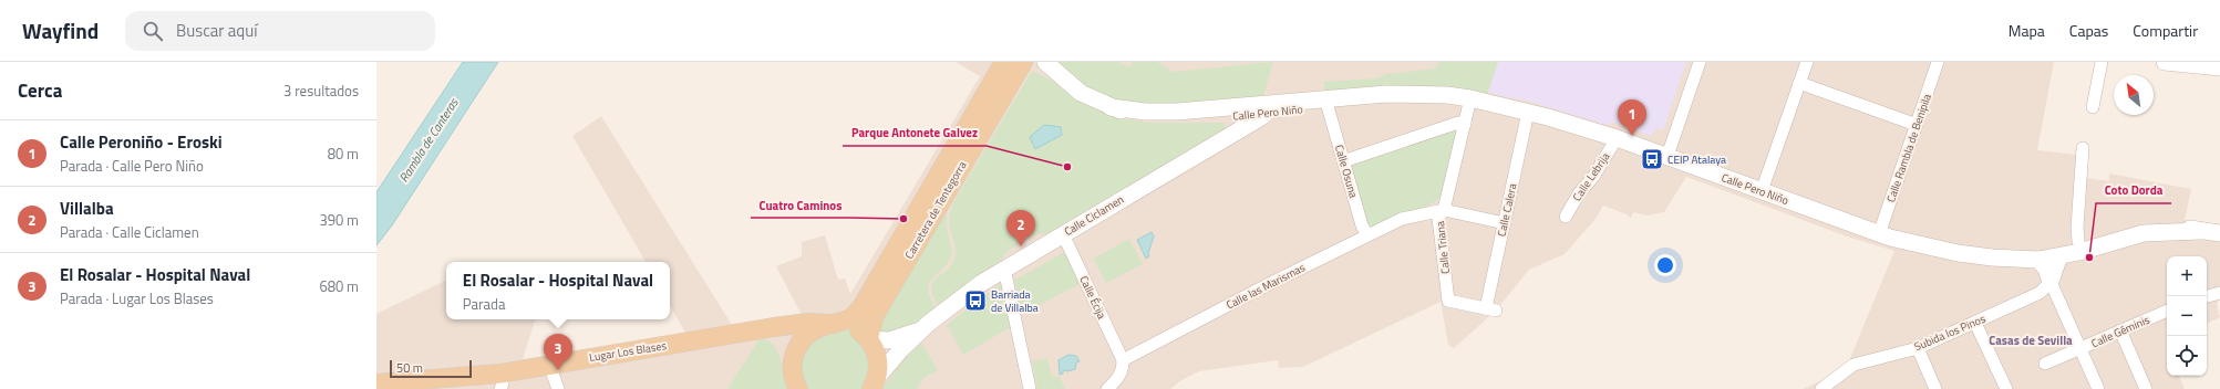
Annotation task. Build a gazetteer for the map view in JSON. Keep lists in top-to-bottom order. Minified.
{"streets":{"main road":["Carretera de Tentegorra","Lugar Los Blases"],"street":["Calle Pero Niño","Calle Rambla de Benipila","Calle Osuna","Calle Lebrija","Calle Calera","Calle Ciclamen","Calle Triana","Calle las Marismas","Calle Écija","Calle Géminis","Subida los Pinos"]},"crossings":[["Calle Pero Niño","Calle Rambla de Benipila"],["Calle Pero Niño","Calle Osuna"],["Calle Pero Niño","Calle Lebrija"],["Calle Pero Niño","Calle Calera"],["Calle Pero Niño","Calle Ciclamen"],["Calle Pero Niño","Calle Triana"],["Calle Pero Niño","Subida los Pinos"],["Calle Osuna","Calle las Marismas"],["Carretera de Tentegorra","Calle Ciclamen"],["Carretera de Tentegorra","Lugar Los Blases"],["Calle Calera","Calle Triana"],["Calle Ciclamen","Calle Écija"],["Calle Ciclamen","Lugar Los Blases"],["Calle Triana","Calle las Marismas"],["Calle las Marismas","Calle Écija"]],"districts":["Casas de Sevilla"],"water":["Rambla de Canteras"],"places":{"bus stop":["CEIP Atalaya","Barriada de Villalba"],"other":["Parque Antonete Galvez","Cuatro Caminos","Coto Dorda"]},"scale_bar":"50 m","north":"top left","page":{"header":"Wayfind","search":"Buscar aquí","nav":["Mapa","Capas","Compartir"],"heading":["Cerca","3 resultados"],"pins":["1","2","3"],"list":[{"mark":"1","name":"Calle Peroniño - Eroski","note":"Parada · Calle Pero Niño","value":"80 m"},{"mark":"2","name":"Villalba","note":"Parada · Calle Ciclamen","value":"390 m"},{"mark":"3","name":"El Rosalar - Hospital Naval","note":"Parada · Lugar Los Blases","value":"680 m"}],"map_buttons":["+","−"],"popup":["El Rosalar - Hospital Naval","Parada"],"scale":"50 m"}}
